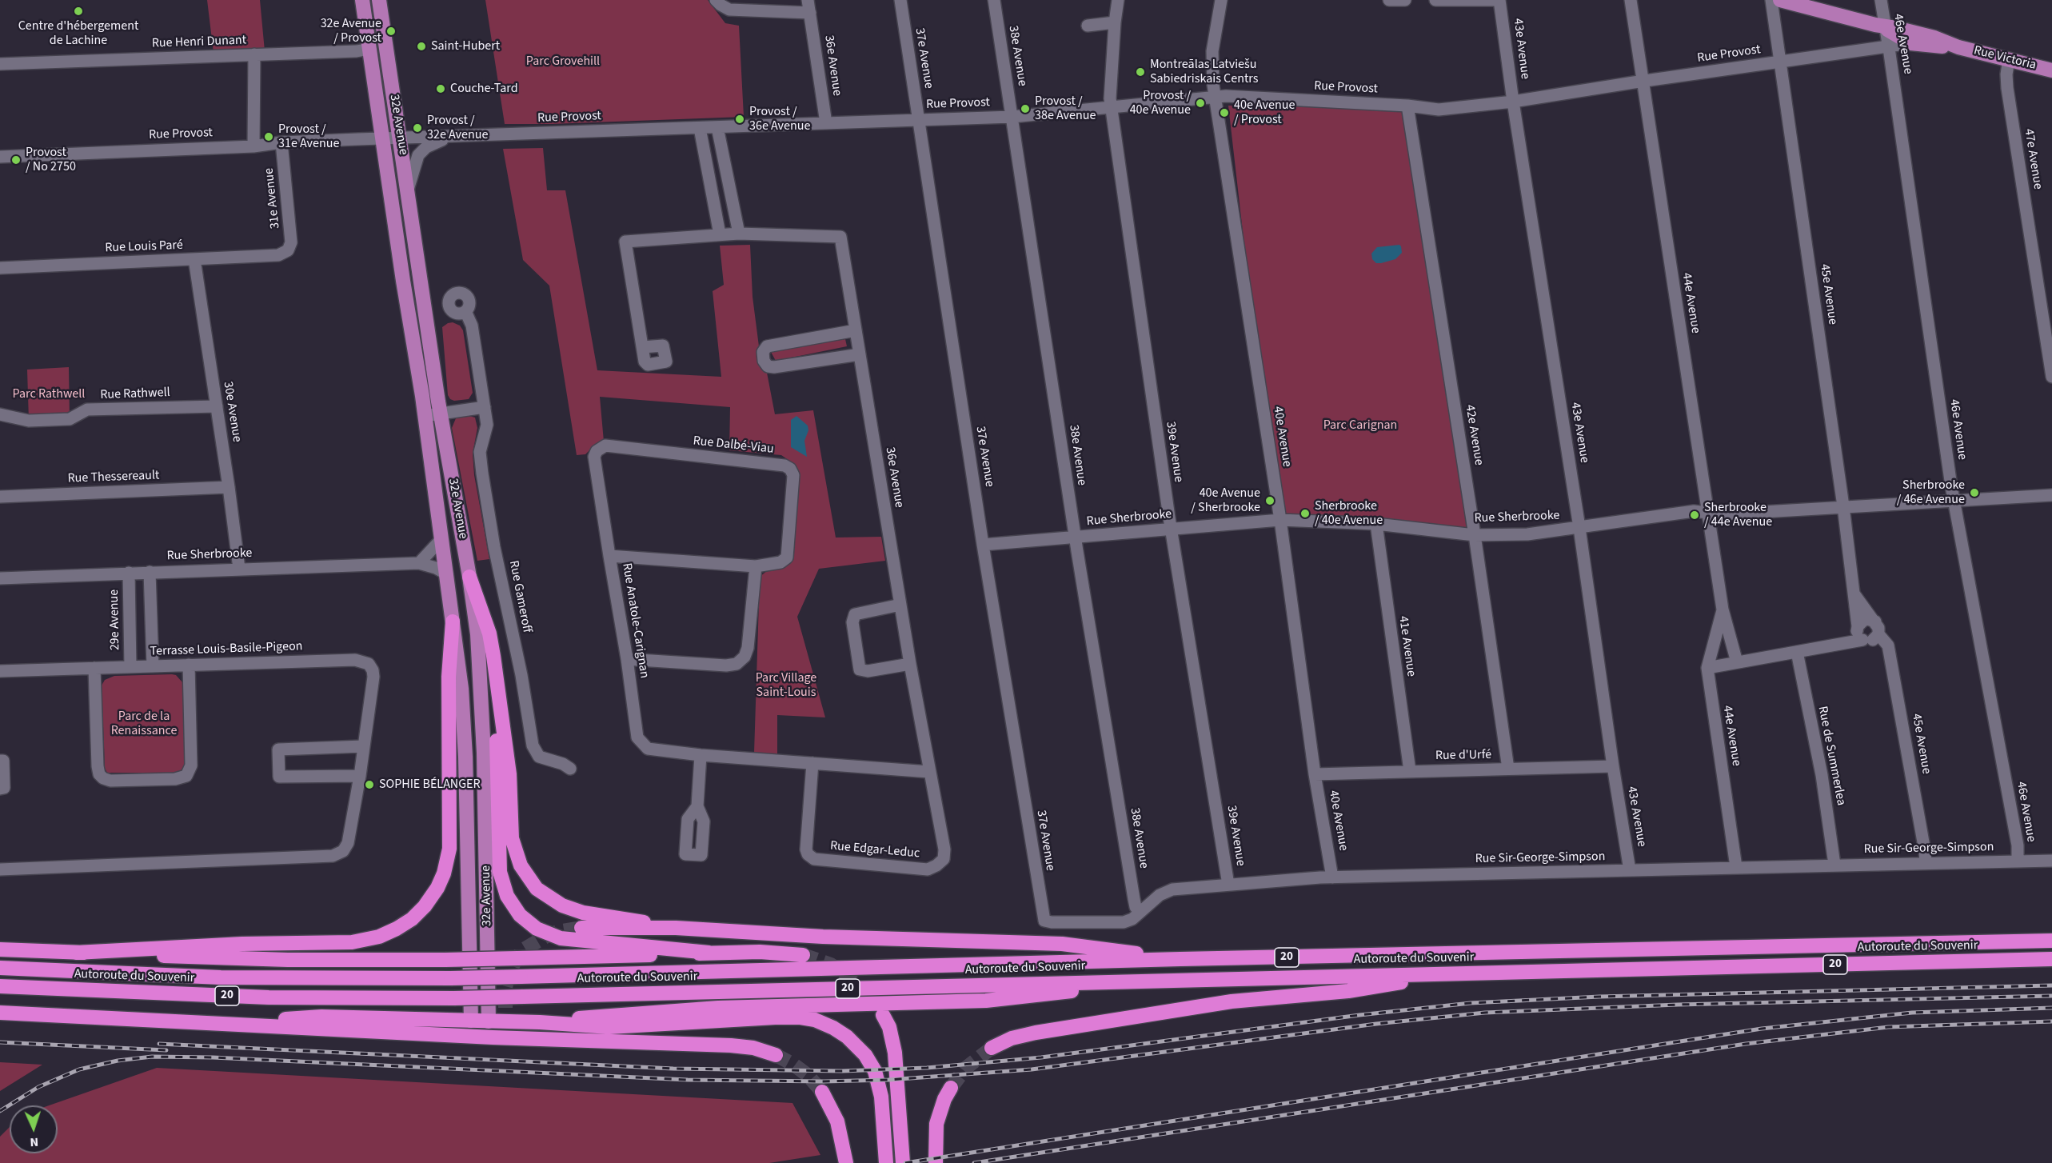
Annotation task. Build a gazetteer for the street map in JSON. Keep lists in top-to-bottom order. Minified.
{"streets":{"highway":["Autoroute du Souvenir","20"],"main road":["Rue Victoria","32e Avenue"],"street":["Rue Henri Dunant","46e Avenue","43e Avenue","Rue Provost","38e Avenue","37e Avenue","36e Avenue","47e Avenue","31e Avenue","Rue Louis Paré","45e Avenue","44e Avenue","Rue Rathwell","30e Avenue","42e Avenue","40e Avenue","Rue Dalbé-Viau","39e Avenue","Rue Thessereault","Rue Sherbrooke","Rue Gameroff","29e Avenue","Rue Anatole-Carignan","41e Avenue","Terrasse Louis-Basile-Pigeon","Rue d'Urfé","Rue de Summerlea","Rue Sir-George-Simpson","Rue Edgar-Leduc"]},"crossings":[["Rue Henri Dunant","32e Avenue"],["46e Avenue","Rue Provost"],["46e Avenue","Rue Victoria"],["46e Avenue","Rue Sherbrooke"],["46e Avenue","Rue Sir-George-Simpson"],["43e Avenue","Rue Provost"],["43e Avenue","Rue Sherbrooke"],["43e Avenue","Rue d'Urfé"],["43e Avenue","Rue Sir-George-Simpson"],["Rue Provost","38e Avenue"],["Rue Provost","37e Avenue"],["Rue Provost","Rue Victoria"],["Rue Provost","36e Avenue"],["Rue Provost","32e Avenue"],["Rue Provost","31e Avenue"],["Rue Provost","45e Avenue"],["Rue Provost","44e Avenue"],["Rue Provost","42e Avenue"],["Rue Provost","40e Avenue"],["Rue Provost","39e Avenue"],["38e Avenue","Rue Sherbrooke"],["38e Avenue","Rue Sir-George-Simpson"],["37e Avenue","Rue Sherbrooke"],["37e Avenue","Rue Sir-George-Simpson"],["Rue Victoria","47e Avenue"],["36e Avenue","Rue Anatole-Carignan"],["36e Avenue","Rue Edgar-Leduc"],["32e Avenue","Rue Sherbrooke"],["31e Avenue","Rue Louis Paré"],["Rue Louis Paré","30e Avenue"],["45e Avenue","Rue Sherbrooke"],["45e Avenue","Rue Sir-George-Simpson"],["44e Avenue","Rue Sherbrooke"],["44e Avenue","Rue Sir-George-Simpson"],["Rue Rathwell","30e Avenue"],["30e Avenue","Rue Thessereault"],["30e Avenue","Rue Sherbrooke"],["42e Avenue","Rue Sherbrooke"],["42e Avenue","Rue d'Urfé"],["40e Avenue","Rue Sherbrooke"],["40e Avenue","Rue d'Urfé"],["40e Avenue","Rue Sir-George-Simpson"],["Rue Dalbé-Viau","Rue Anatole-Carignan"],["39e Avenue","Rue Sherbrooke"],["39e Avenue","Rue Sir-George-Simpson"],["Rue Sherbrooke","29e Avenue"],["Rue Sherbrooke","41e Avenue"],["29e Avenue","Terrasse Louis-Basile-Pigeon"],["Rue Anatole-Carignan","Rue Edgar-Leduc"],["41e Avenue","Rue d'Urfé"],["Rue de Summerlea","Rue Sir-George-Simpson"]],"parks":["Parc Grovehill","Parc Rathwell","Parc Carignan","Parc Village Saint-Louis","Parc de la Renaissance"],"places":["Centre d'hébergement de Lachine","32e Avenue / Provost","Saint-Hubert","Montreālas Latviešu Sabiedriskais Centrs","Couche-Tard","Provost / 40e Avenue","Provost / 38e Avenue","40e Avenue / Provost","Provost / 36e Avenue","Provost / 32e Avenue","Provost / 31e Avenue","Provost / No 2750","Sherbrooke / 46e Avenue","40e Avenue / Sherbrooke","Sherbrooke / 40e Avenue","Sherbrooke / 44e Avenue","SOPHIE BÉLANGER"],"north":"bottom"}
